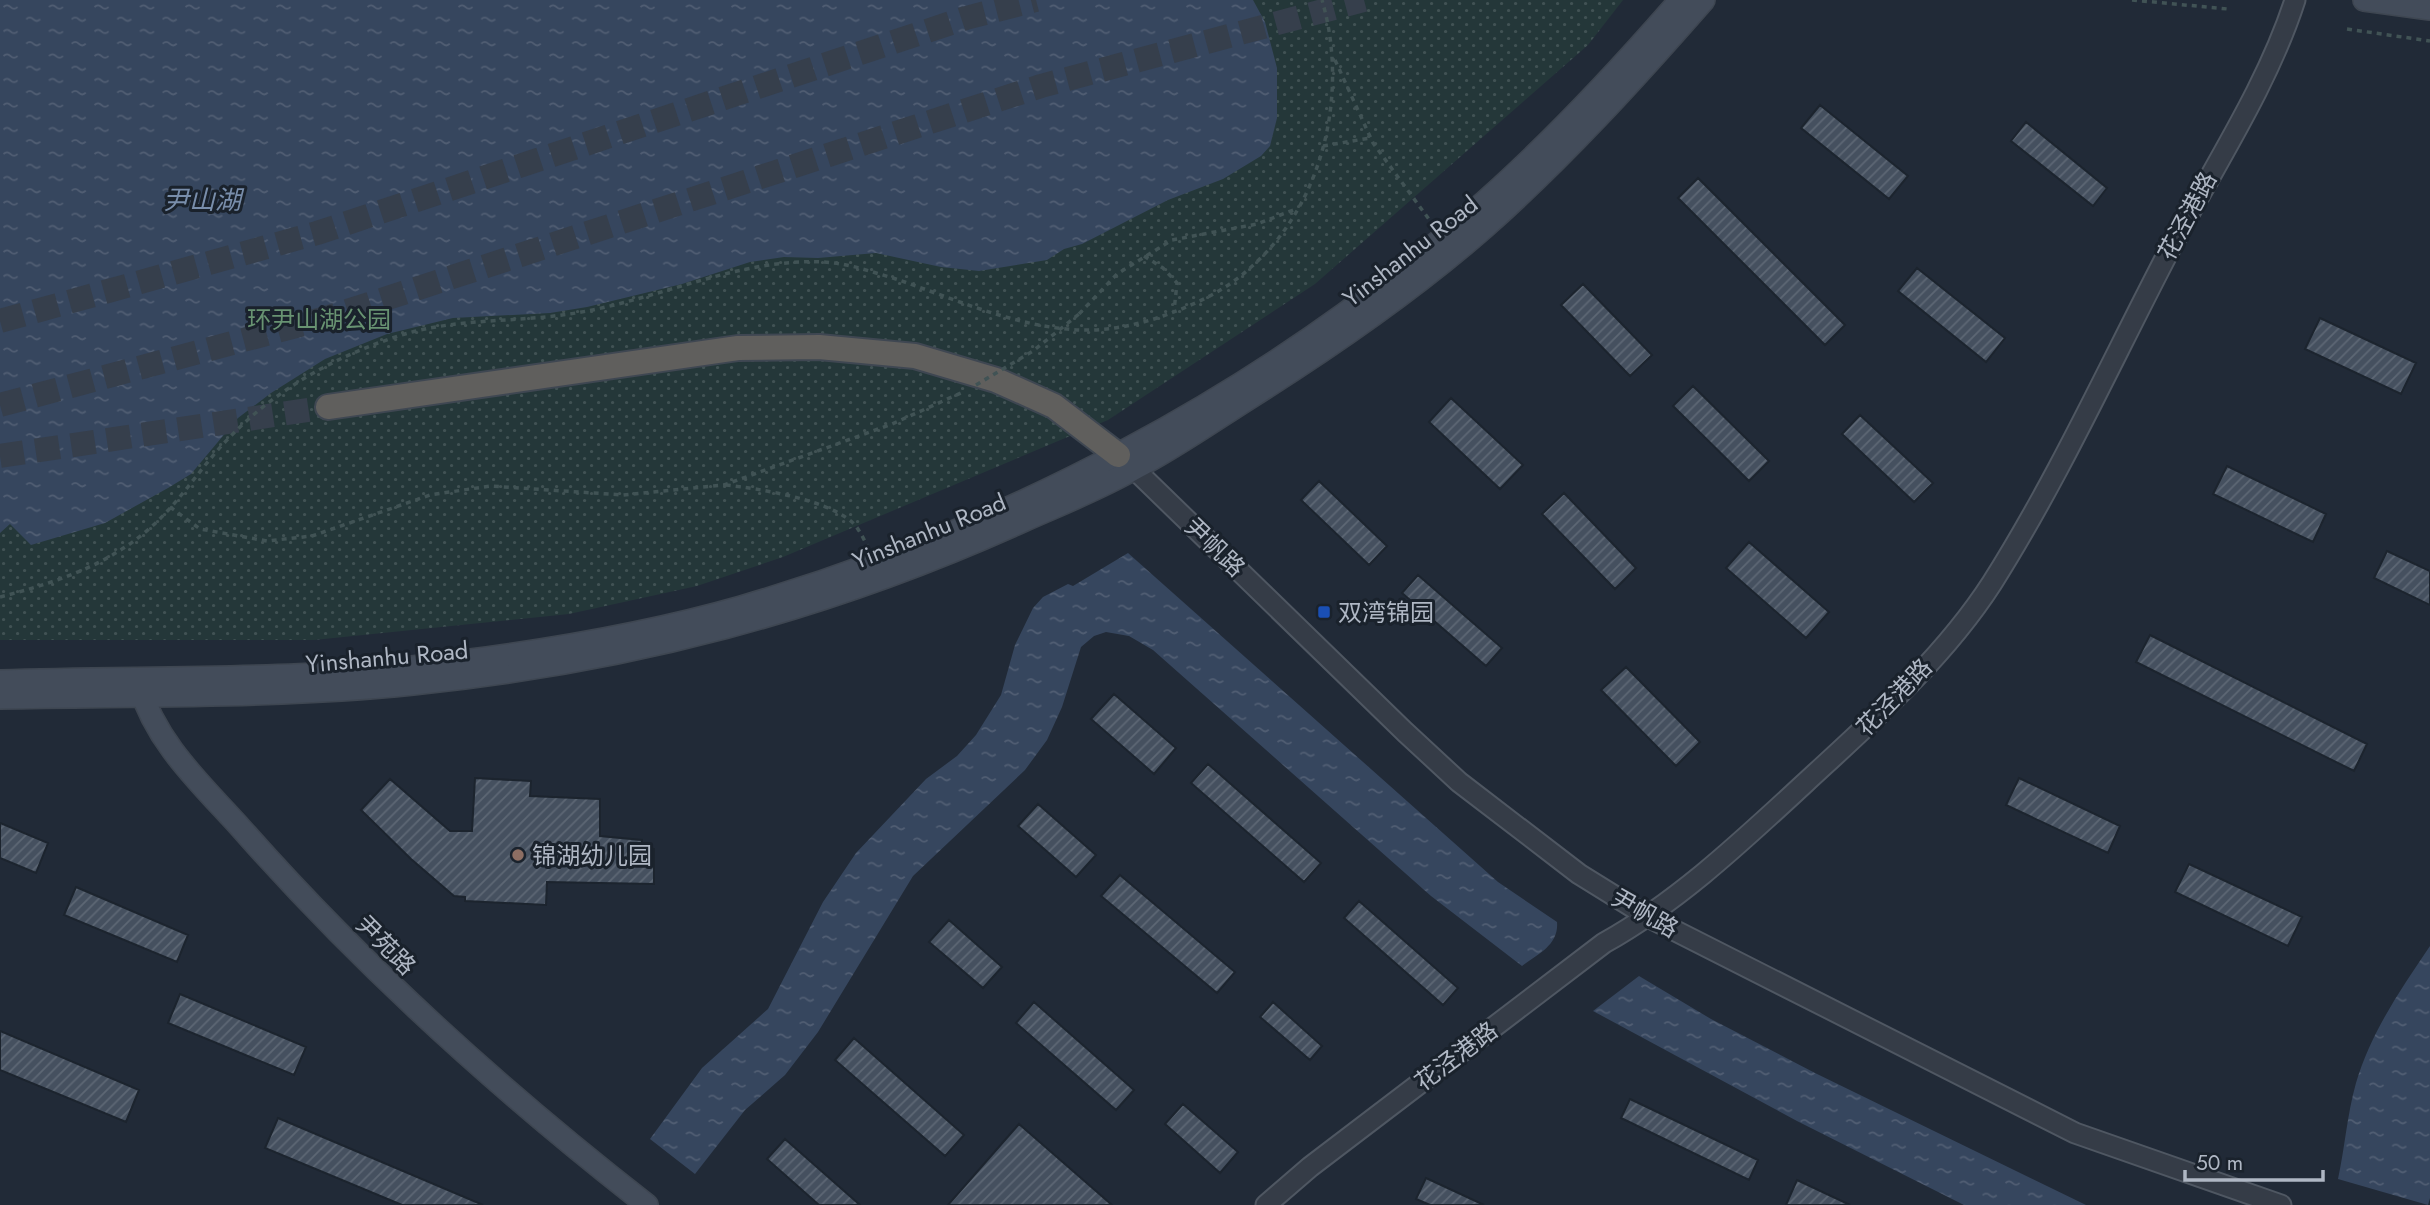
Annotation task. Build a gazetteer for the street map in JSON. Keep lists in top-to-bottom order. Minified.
{"streets":{"main road":["Yinshanhu Road","尹苑路"],"street":["花泾港路","尹帆路"]},"crossings":[["花泾港路","尹帆路"],["Yinshanhu Road","尹帆路"],["Yinshanhu Road","尹苑路"]],"water":["尹山湖"],"parks":["环尹山湖公园"],"places":{"transit":["双湾锦园"],"other":["锦湖幼儿园"]},"scale_bar":"50 m"}
